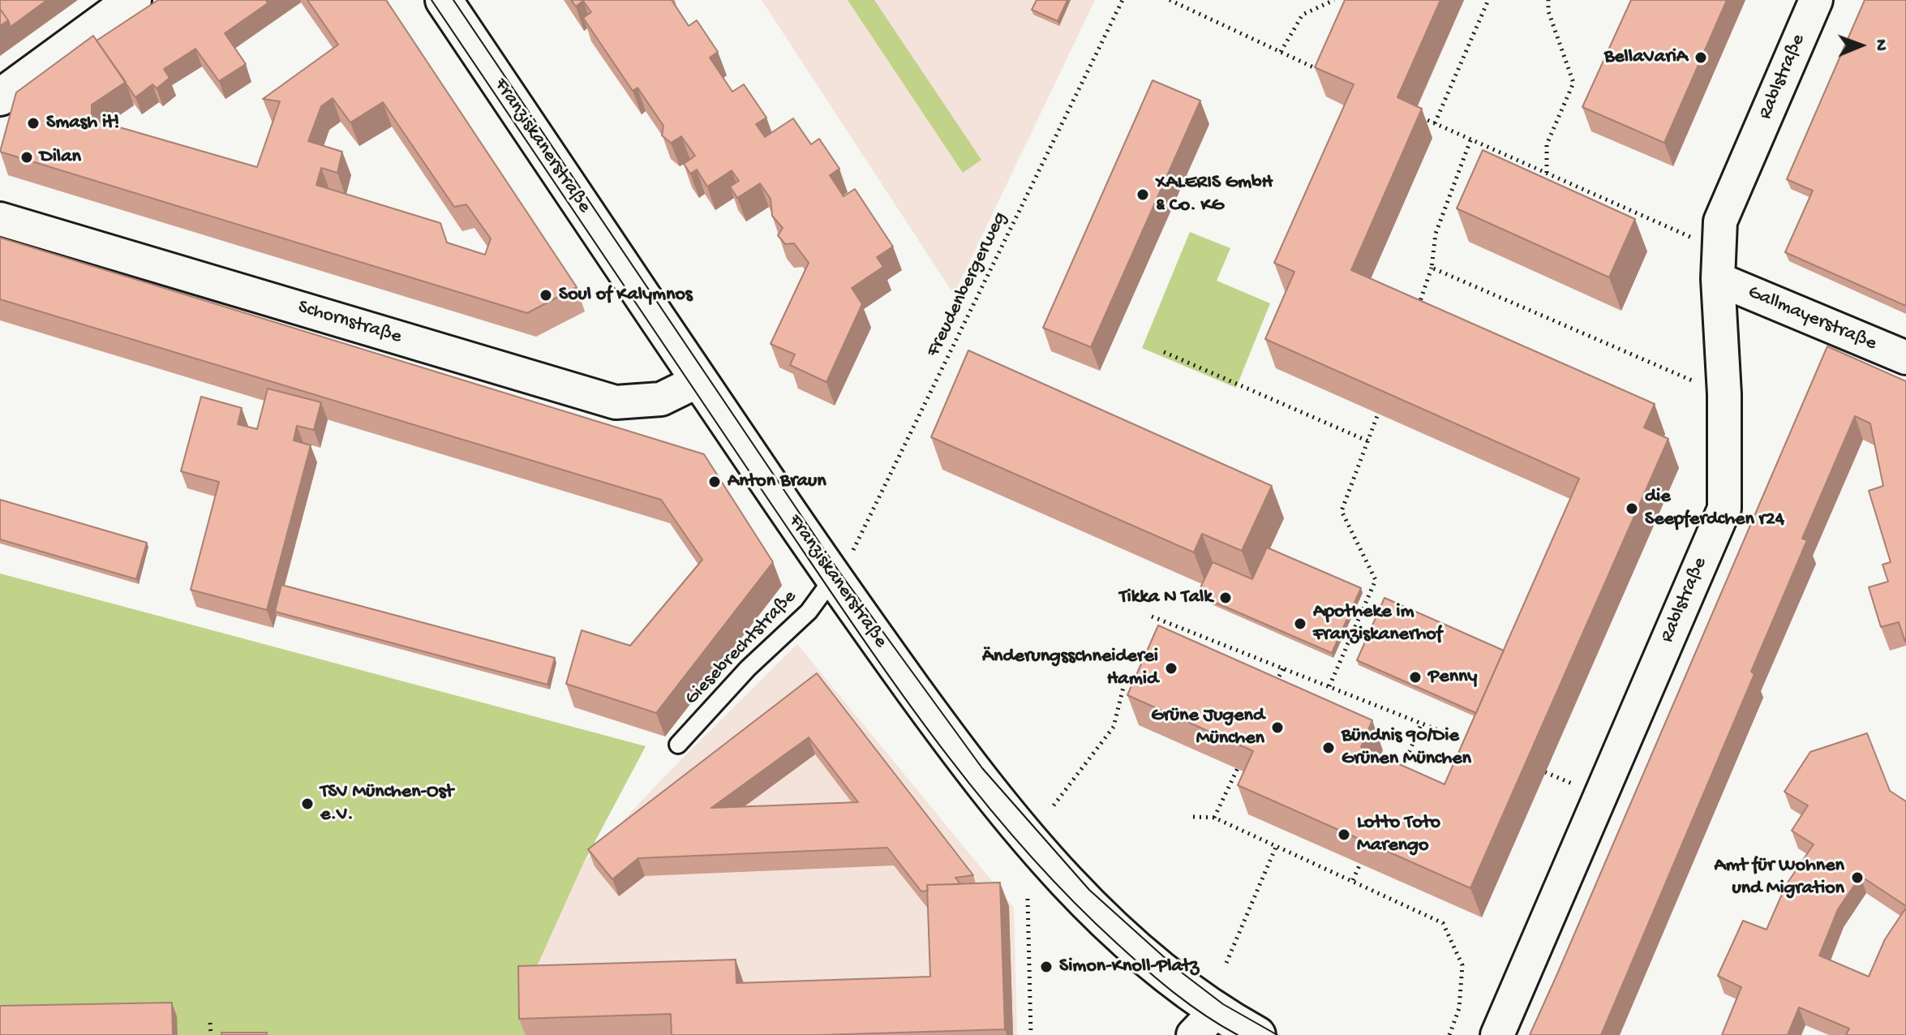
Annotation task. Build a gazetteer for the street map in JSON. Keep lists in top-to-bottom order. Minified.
{"streets":{"main road":["Franziskanerstraße"],"street":["Rablstraße","Gallmayerstraße","Schornstraße"],"lane":["Giesebrechtstraße"],"path":["Freudenbergerweg"]},"crossings":[["Rablstraße","Gallmayerstraße"],["Franziskanerstraße","Freudenbergerweg"],["Franziskanerstraße","Schornstraße"],["Franziskanerstraße","Giesebrechtstraße"],["Freudenbergerweg","Giesebrechtstraße"]],"places":["BellaVariA","Smash it!","Dilan","XALERIS GmbH & Co. KG","Soul of Kalymnos","Anton Braun","die Seepferdchen r24","Tikka N Talk","Apotheke im Franziskanerhof","Änderungsschneiderei Hamid","Penny","Grüne Jugend München","Bündnis 90/Die Grünen München","TSV München-Ost e.V.","Lotto Toto Marengo","Amt für Wohnen und Migration","Simon-Knoll-Platz"],"north":"right"}
